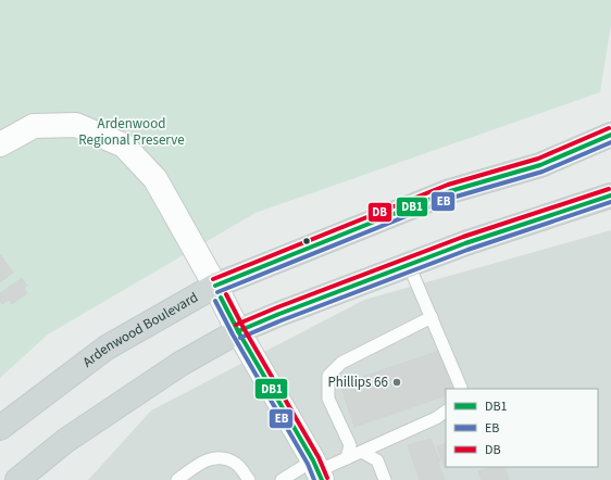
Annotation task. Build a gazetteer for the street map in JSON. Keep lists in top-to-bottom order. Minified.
{"streets":{"main road":["Ardenwood Boulevard"]},"parks":["Ardenwood Regional Preserve"],"places":["Phillips 66"],"lines":["transit line DB","transit line DB1","transit line EB"],"legend":["DB1","EB","DB"]}
